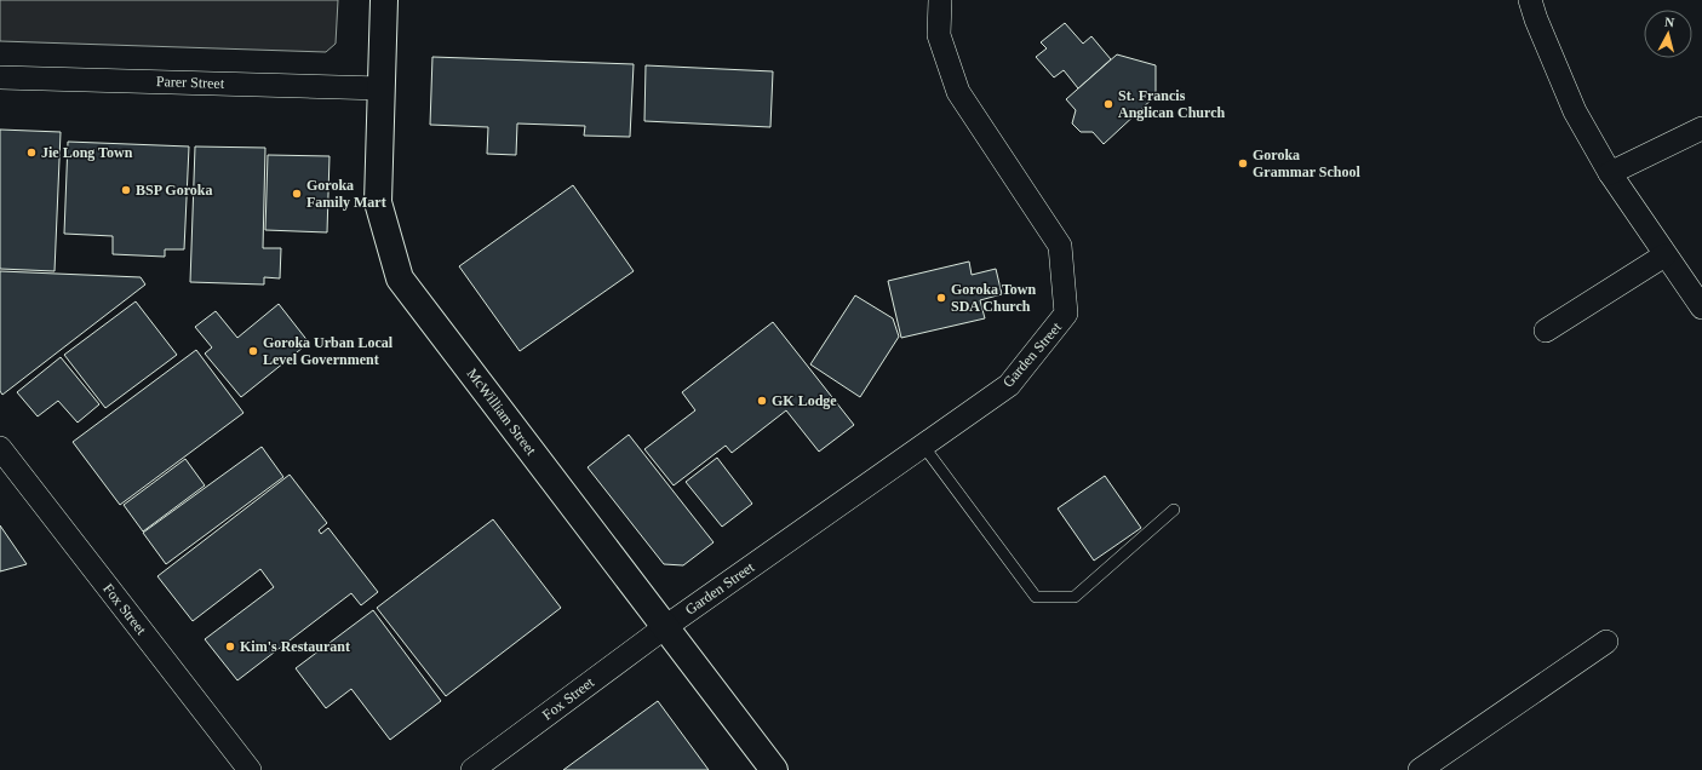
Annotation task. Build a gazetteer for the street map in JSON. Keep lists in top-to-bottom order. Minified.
{"streets":{"street":["Parer Street","Garden Street","McWilliam Street","Fox Street"]},"crossings":[["Parer Street","McWilliam Street"],["Garden Street","McWilliam Street"],["Garden Street","Fox Street"],["McWilliam Street","Fox Street"]],"places":["St. Francis Anglican Church","Jie Long Town","Goroka Grammar School","BSP Goroka","Goroka Family Mart","Goroka Town SDA Church","Goroka Urban Local Level Government","GK Lodge","Kim's Restaurant"],"north":"top"}
